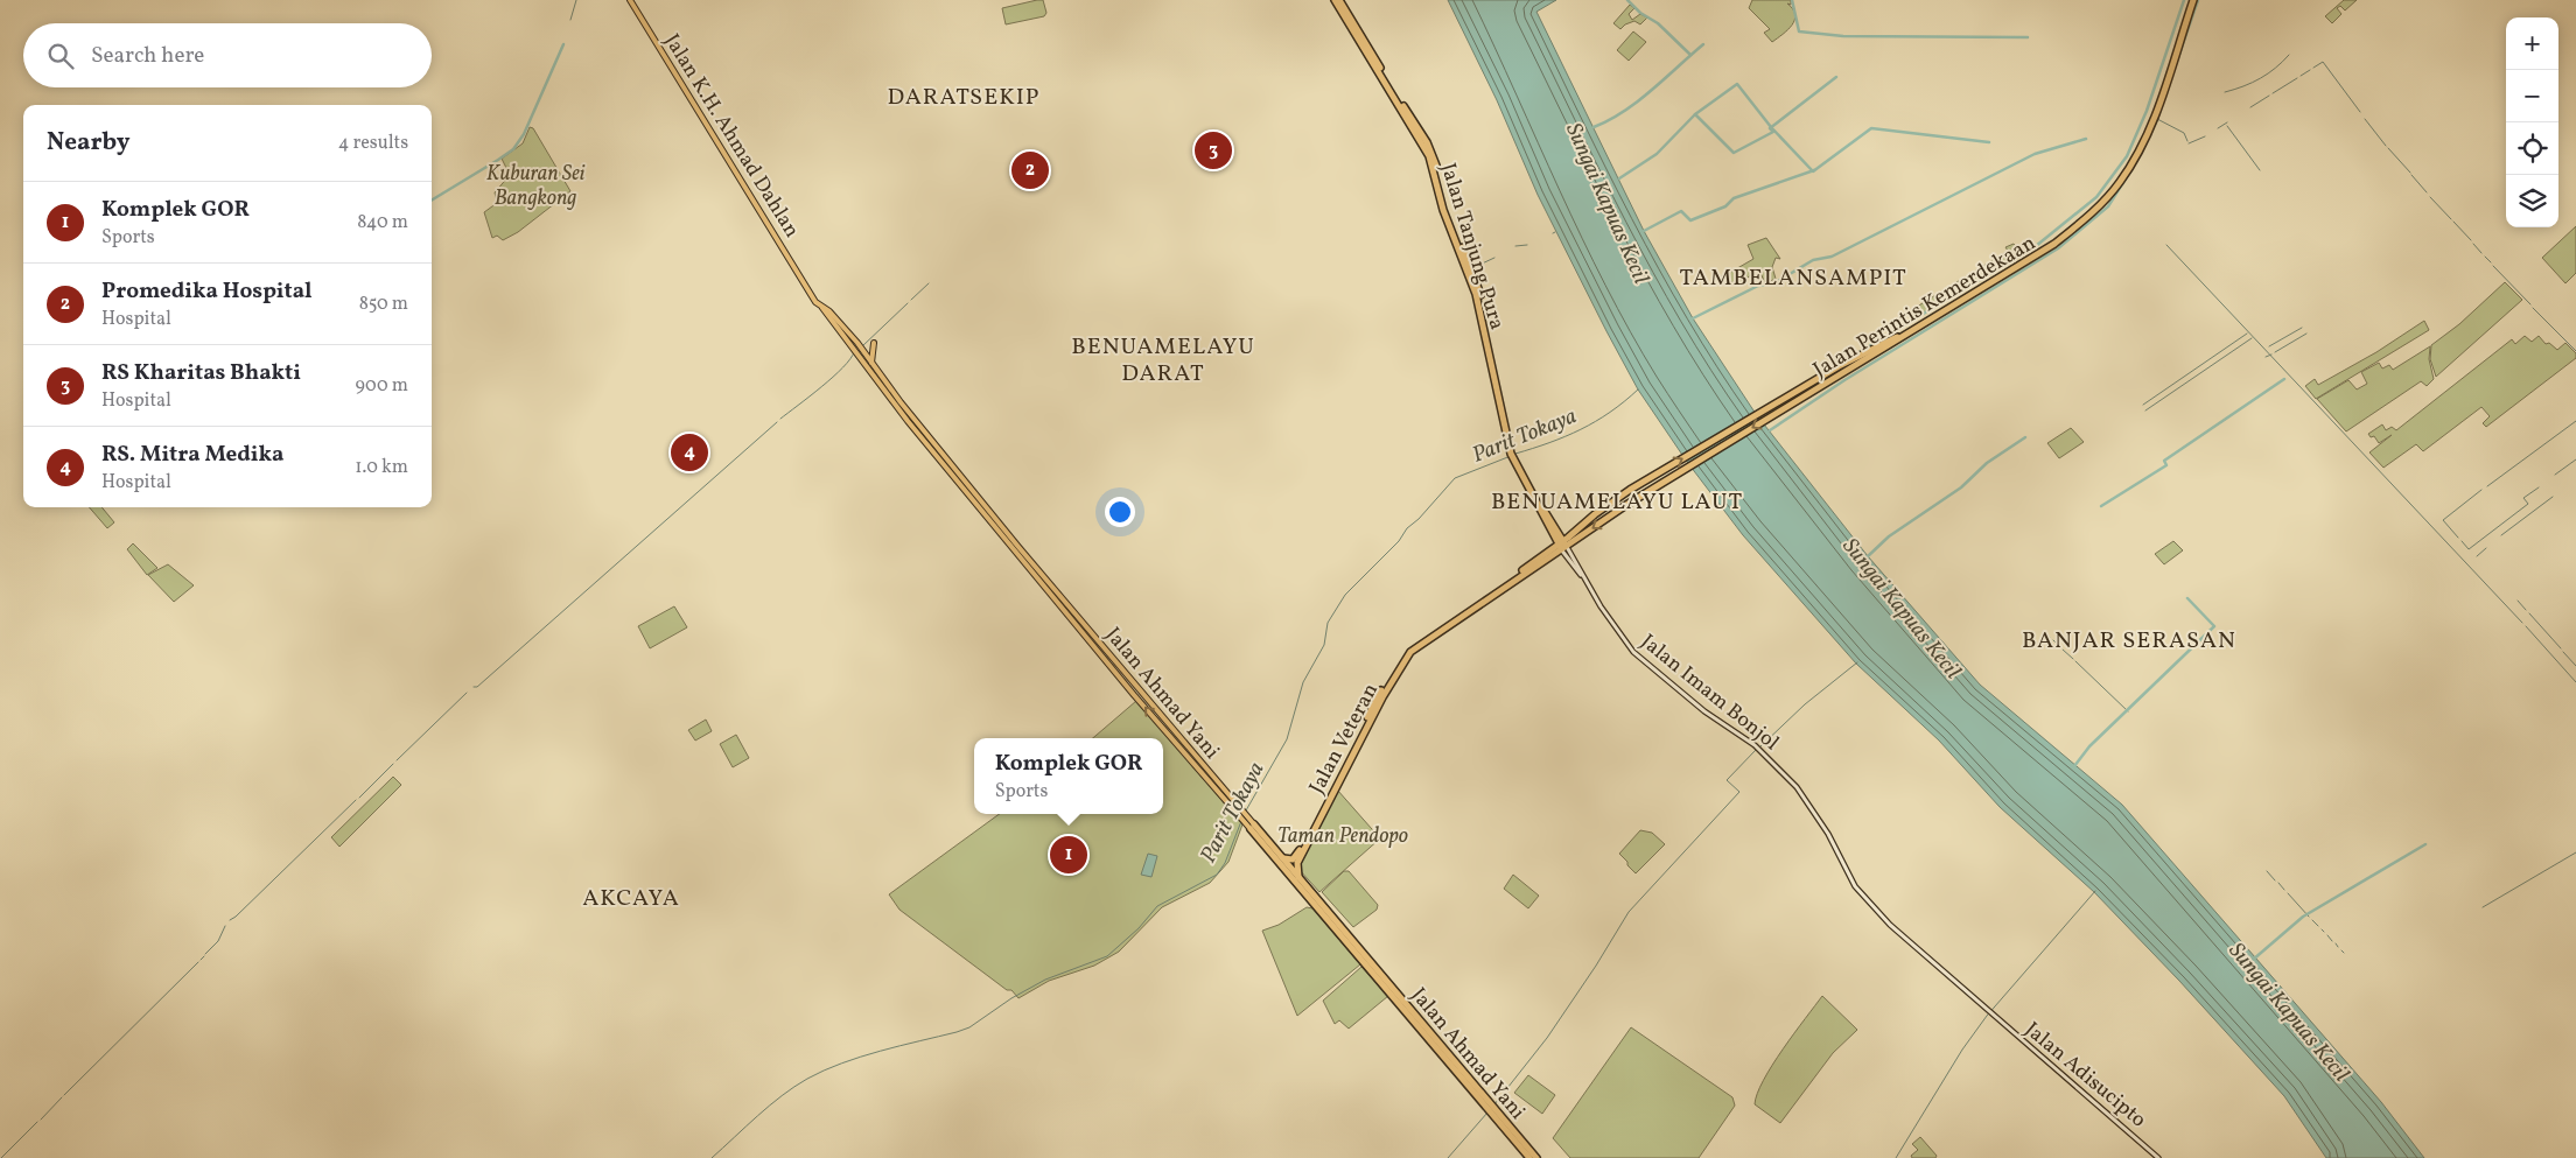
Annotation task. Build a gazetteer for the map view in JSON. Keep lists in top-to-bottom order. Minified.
{"streets":{"highway":["Jalan Tanjung Pura","Jalan Perintis Kemerdekaan","Jalan Ahmad Yani","Jalan Veteran"],"main road":["Jalan K.H. Ahmad Dahlan","Jalan Imam Bonjol","Jalan Adisucipto"]},"crossings":[["Jalan K.H. Ahmad Dahlan","Jalan Ahmad Yani"],["Jalan Tanjung Pura","Jalan Perintis Kemerdekaan"],["Jalan Tanjung Pura","Jalan Imam Bonjol"],["Jalan Tanjung Pura","Jalan Veteran"],["Jalan Perintis Kemerdekaan","Jalan Imam Bonjol"],["Jalan Perintis Kemerdekaan","Jalan Veteran"],["Jalan Imam Bonjol","Jalan Veteran"],["Jalan Imam Bonjol","Jalan Adisucipto"],["Jalan Ahmad Yani","Jalan Veteran"]],"districts":["DARATSEKIP","TAMBELANSAMPIT","BENUAMELAYU DARAT","BENUAMELAYU LAUT","BANJAR SERASAN","AKCAYA"],"water":["Sungai Kapuas Kecil","Parit Tokaya"],"parks":["Kuburan Sei Bangkong","Taman Pendopo"],"page":{"map_buttons":["+","−"],"search":"Search here","heading":["Nearby","4 results"],"pins":["3","2","4","1"],"list":[{"mark":"1","name":"Komplek GOR","note":"Sports","value":"840 m"},{"mark":"2","name":"Promedika Hospital","note":"Hospital","value":"850 m"},{"mark":"3","name":"RS Kharitas Bhakti","note":"Hospital","value":"900 m"},{"mark":"4","name":"RS. Mitra Medika","note":"Hospital","value":"1.0 km"}],"popup":["Komplek GOR","Sports"]}}
